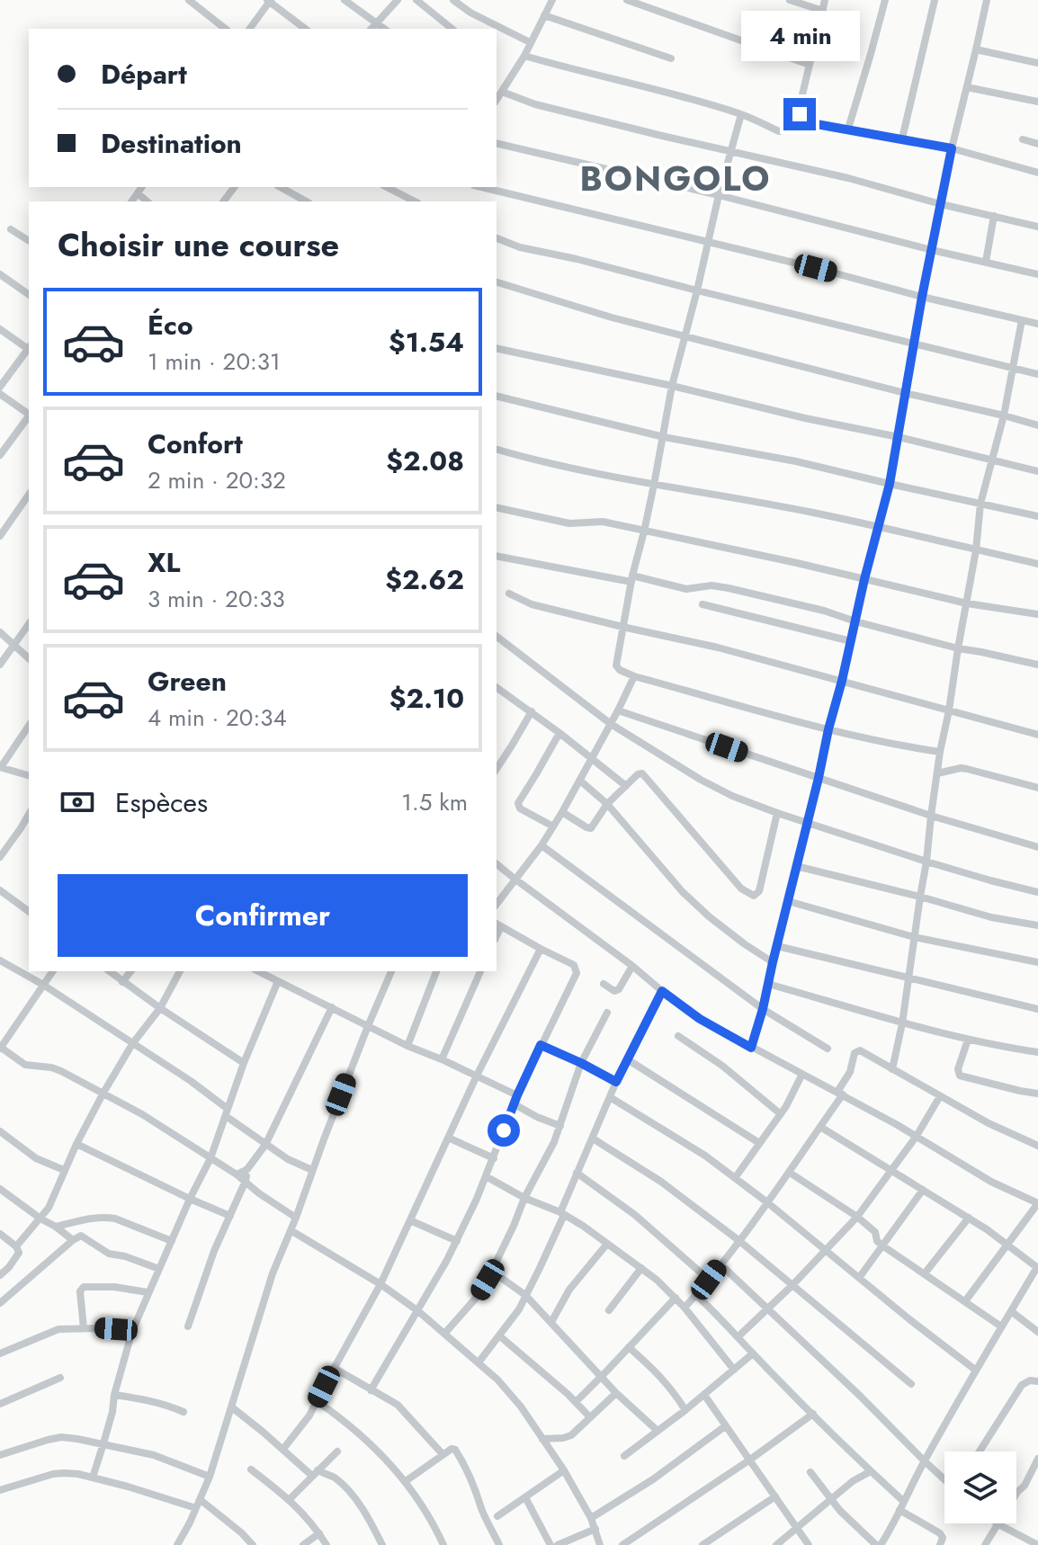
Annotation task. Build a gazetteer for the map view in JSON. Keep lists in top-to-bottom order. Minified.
{"districts":["BONGOLO"],"page":{"bubble":"4 min","banner":["Départ","Destination"],"heading":"Choisir une course","list":[{"name":"Éco","note":"1 min · 20:31","value":"$1.54"},{"name":"Confort","note":"2 min · 20:32","value":"$2.08"},{"name":"XL","note":"3 min · 20:33","value":"$2.62"},{"name":"Green","note":"4 min · 20:34","value":"$2.10"}],"pay":["Espèces","1.5 km"],"buttons":"Confirmer"}}
